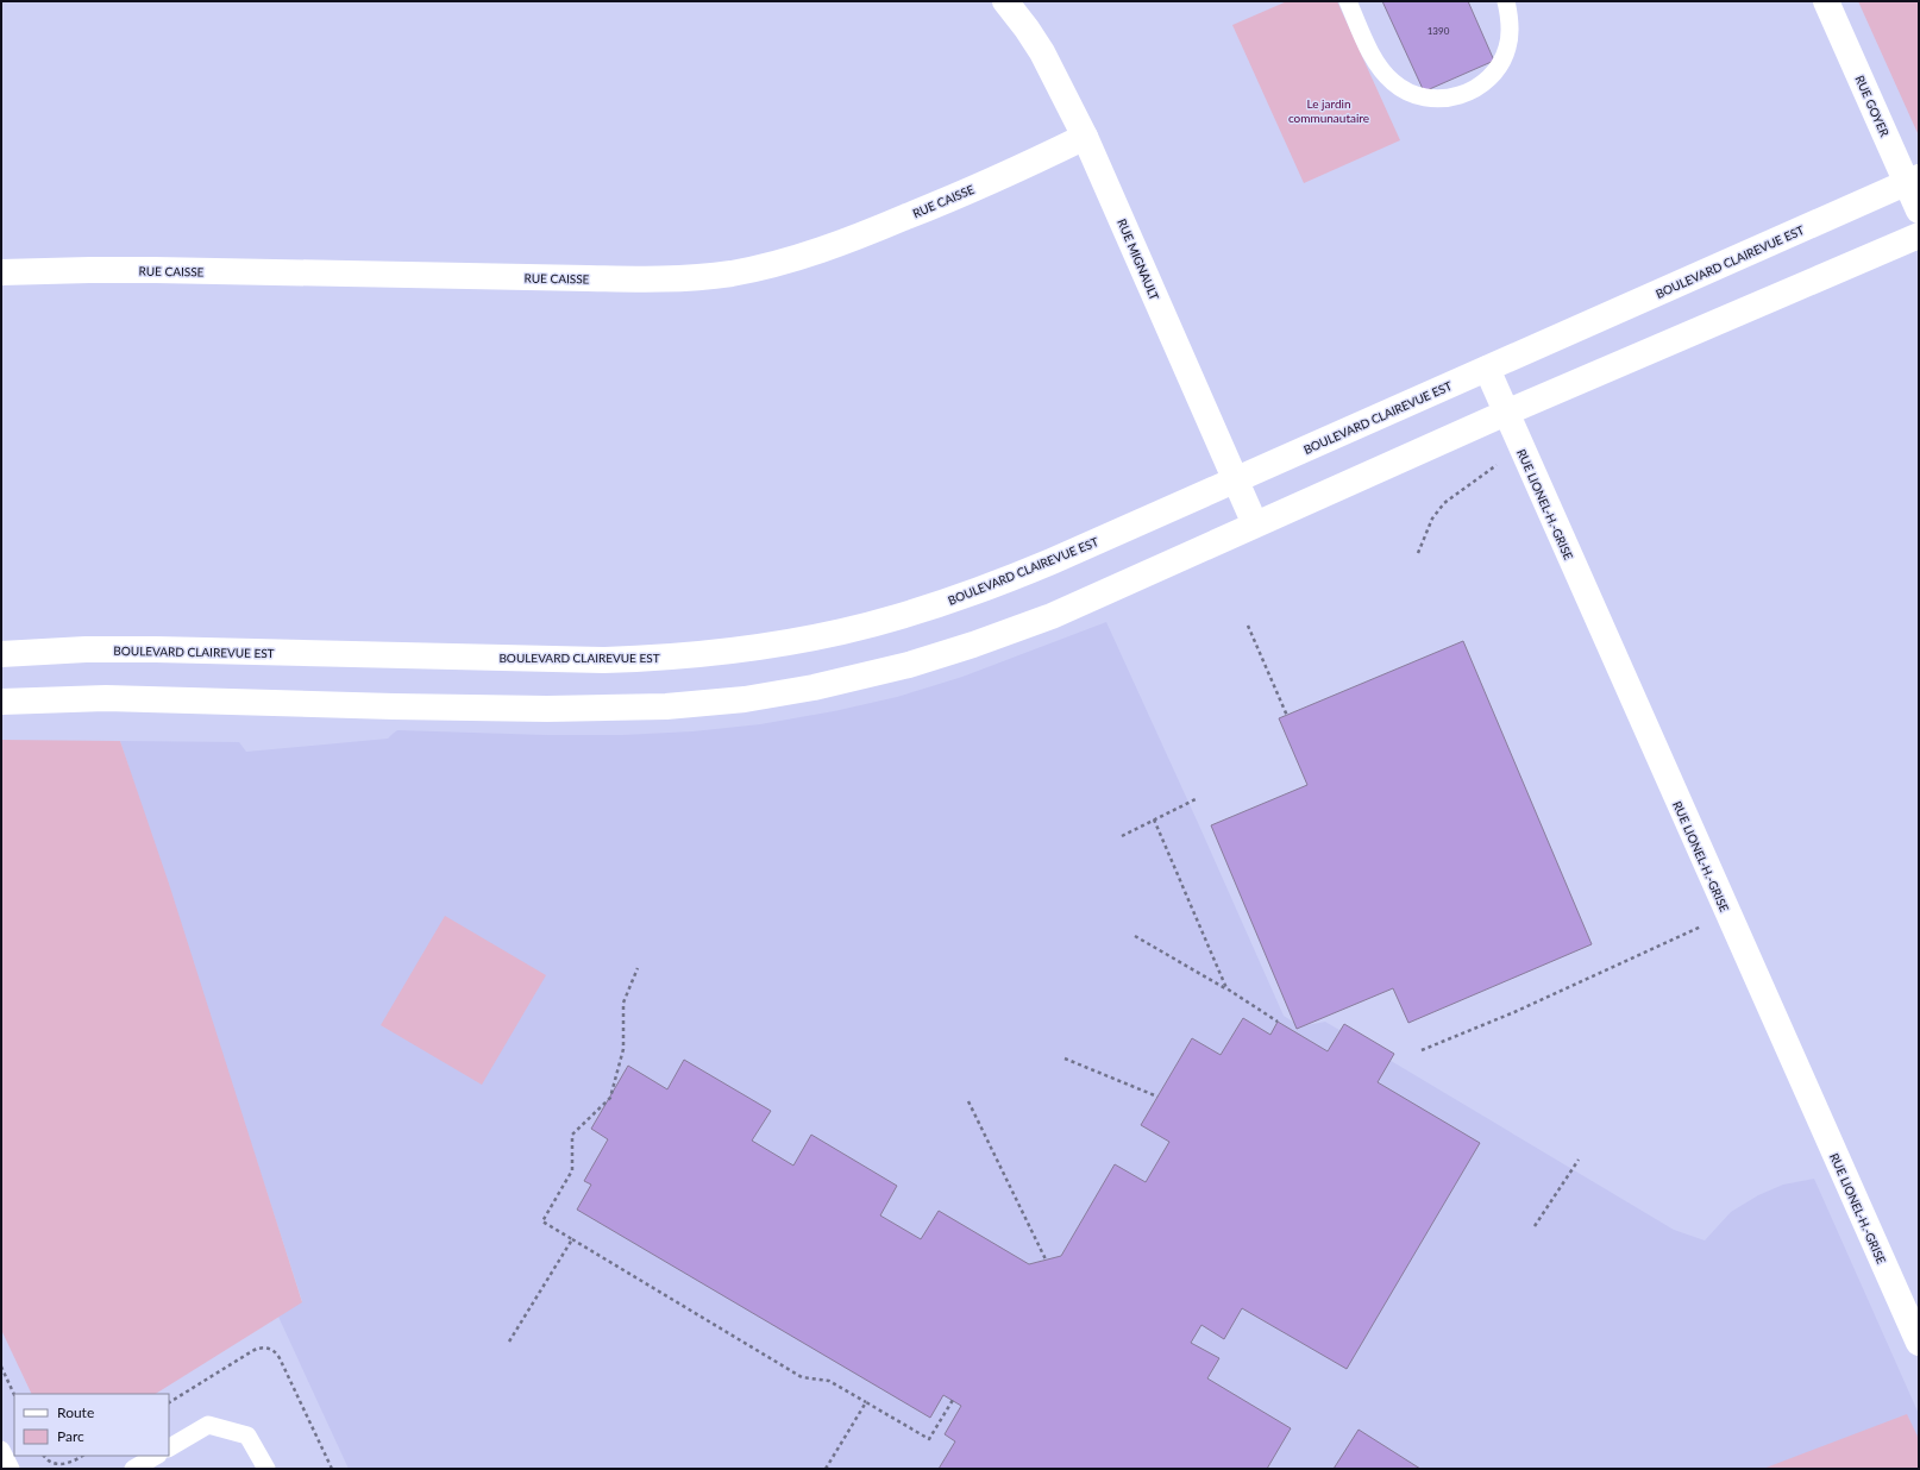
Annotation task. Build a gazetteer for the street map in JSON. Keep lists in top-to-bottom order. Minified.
{"streets":{"street":["RUE GOYER","RUE CAISSE","RUE MIGNAULT","BOULEVARD CLAIREVUE EST","RUE LIONEL-H.-GRISE"]},"crossings":[["RUE GOYER","BOULEVARD CLAIREVUE EST"],["RUE CAISSE","RUE MIGNAULT"],["RUE MIGNAULT","BOULEVARD CLAIREVUE EST"],["BOULEVARD CLAIREVUE EST","RUE LIONEL-H.-GRISE"]],"parks":["Le jardin communautaire"],"house_numbers":["1390"],"legend":["Route","Parc"]}
